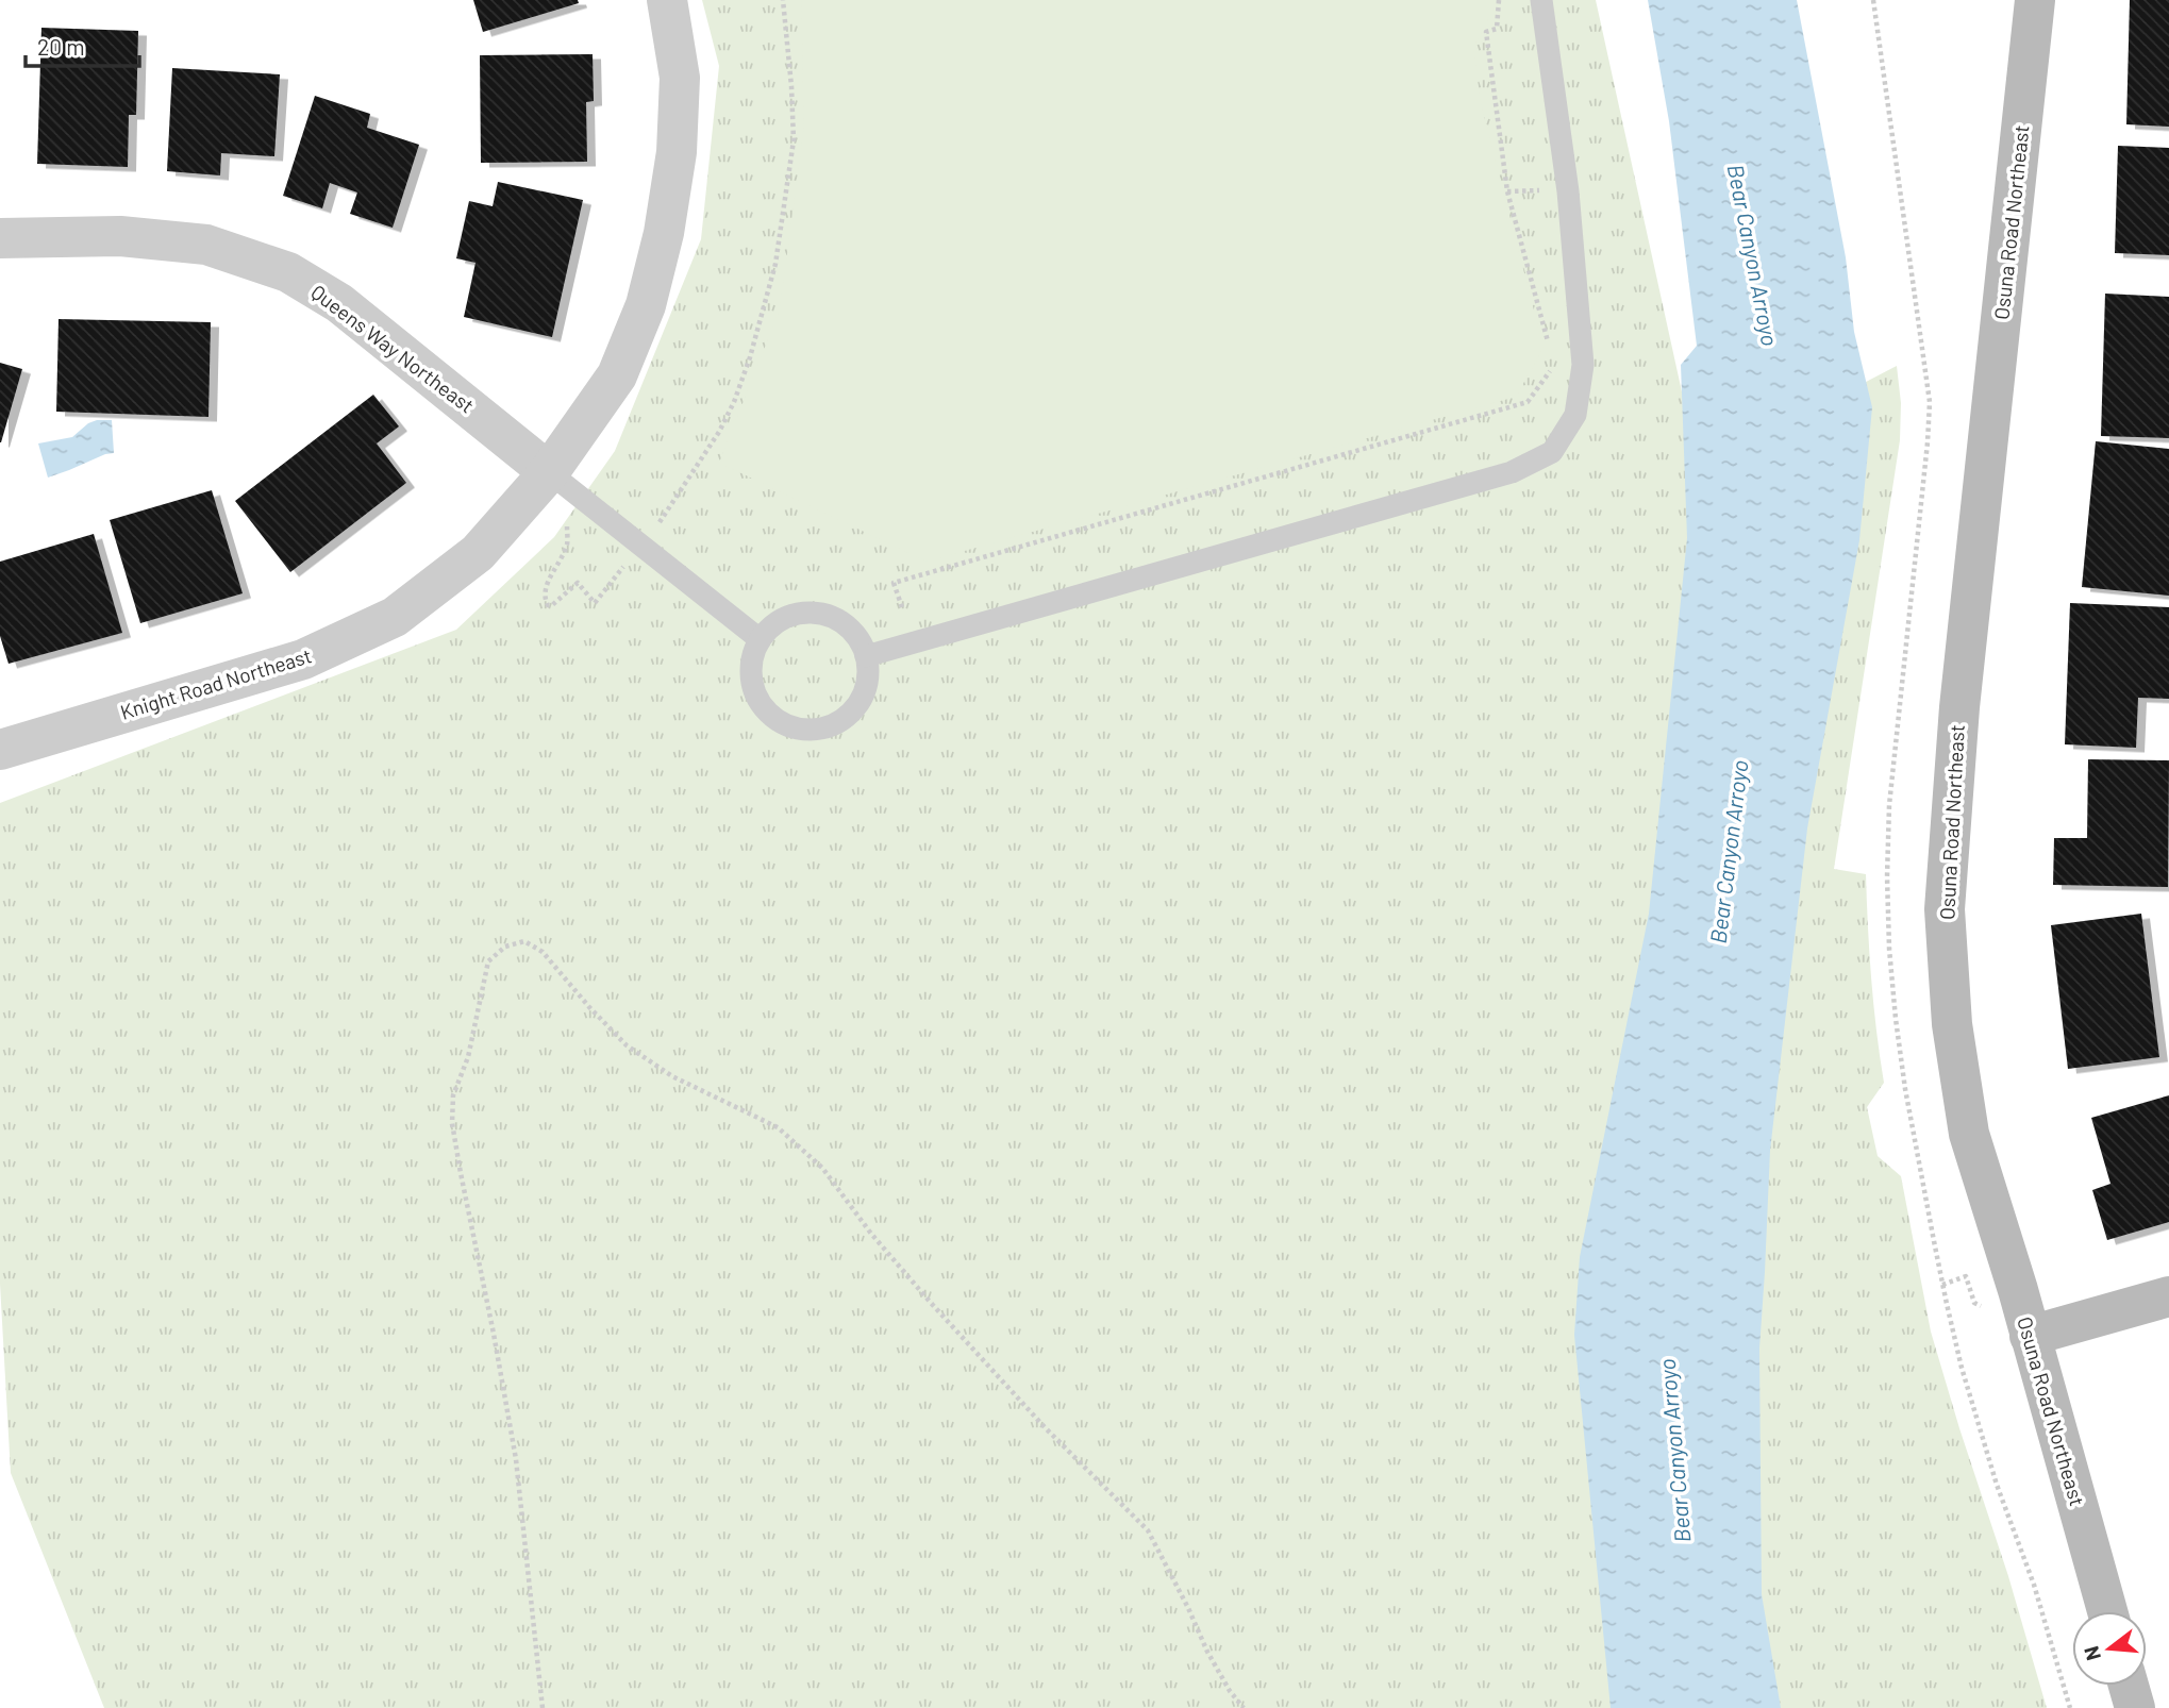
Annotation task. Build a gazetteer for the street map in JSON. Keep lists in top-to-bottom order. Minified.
{"streets":{"street":["Osuna Road Northeast","Queens Way Northeast","Knight Road Northeast"]},"crossings":[["Queens Way Northeast","Knight Road Northeast"]],"water":["Bear Canyon Arroyo"],"scale_bar":"20 m","north":"left"}
